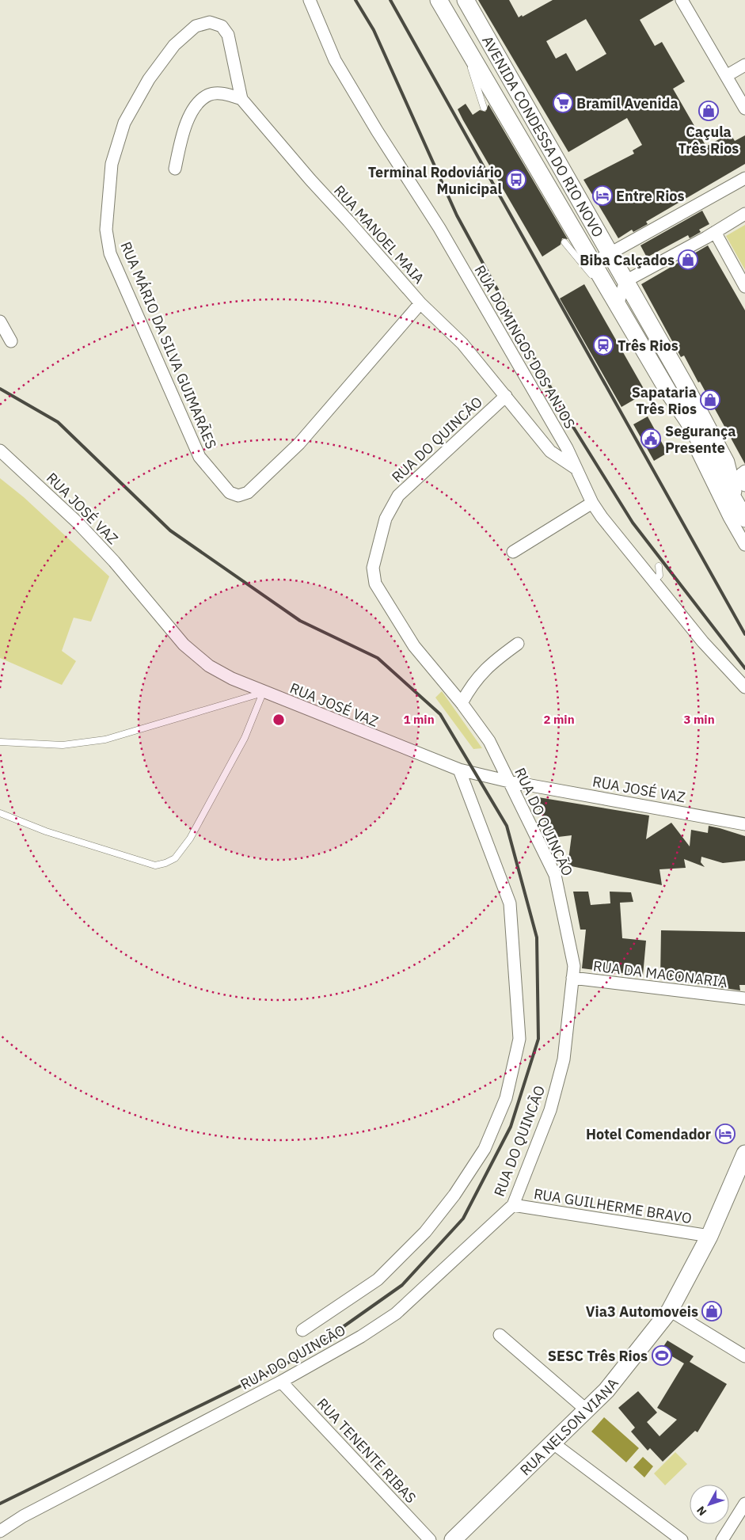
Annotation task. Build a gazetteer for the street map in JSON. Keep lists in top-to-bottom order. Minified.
{"streets":{"main road":["AVENIDA CONDESSA DO RIO NOVO","RUA NELSON VIANA"],"street":["RUA MANOEL MAIA","RUA MÁRIO DA SILVA GUIMARÃES","RUA DOMINGOS DOS ANJOS","RUA DO QUINCÃO","RUA JOSÉ VAZ","RUA DA MACONARIA","RUA GUILHERME BRAVO","RUA TENENTE RIBAS"]},"crossings":[["RUA MANOEL MAIA","RUA MÁRIO DA SILVA GUIMARÃES"],["RUA MANOEL MAIA","RUA DOMINGOS DOS ANJOS"],["RUA MANOEL MAIA","RUA DO QUINCÃO"],["RUA DO QUINCÃO","RUA JOSÉ VAZ"],["RUA DO QUINCÃO","RUA DA MACONARIA"],["RUA DO QUINCÃO","RUA GUILHERME BRAVO"],["RUA DO QUINCÃO","RUA TENENTE RIBAS"],["RUA GUILHERME BRAVO","RUA NELSON VIANA"]],"places":{"supermarket":["Bramil Avenida"],"shop":["Caçula Três Rios","Biba Calçados","Sapataria Três Rios","Via3 Automoveis"],"bus stop":["Terminal Rodoviário Municipal"],"hotel":["Entre Rios","Hotel Comendador"],"station":["Três Rios"],"public building":["Segurança Presente"],"sports":["SESC Três Rios"]},"north":"bottom left","rings":["1 min","2 min","3 min"]}
